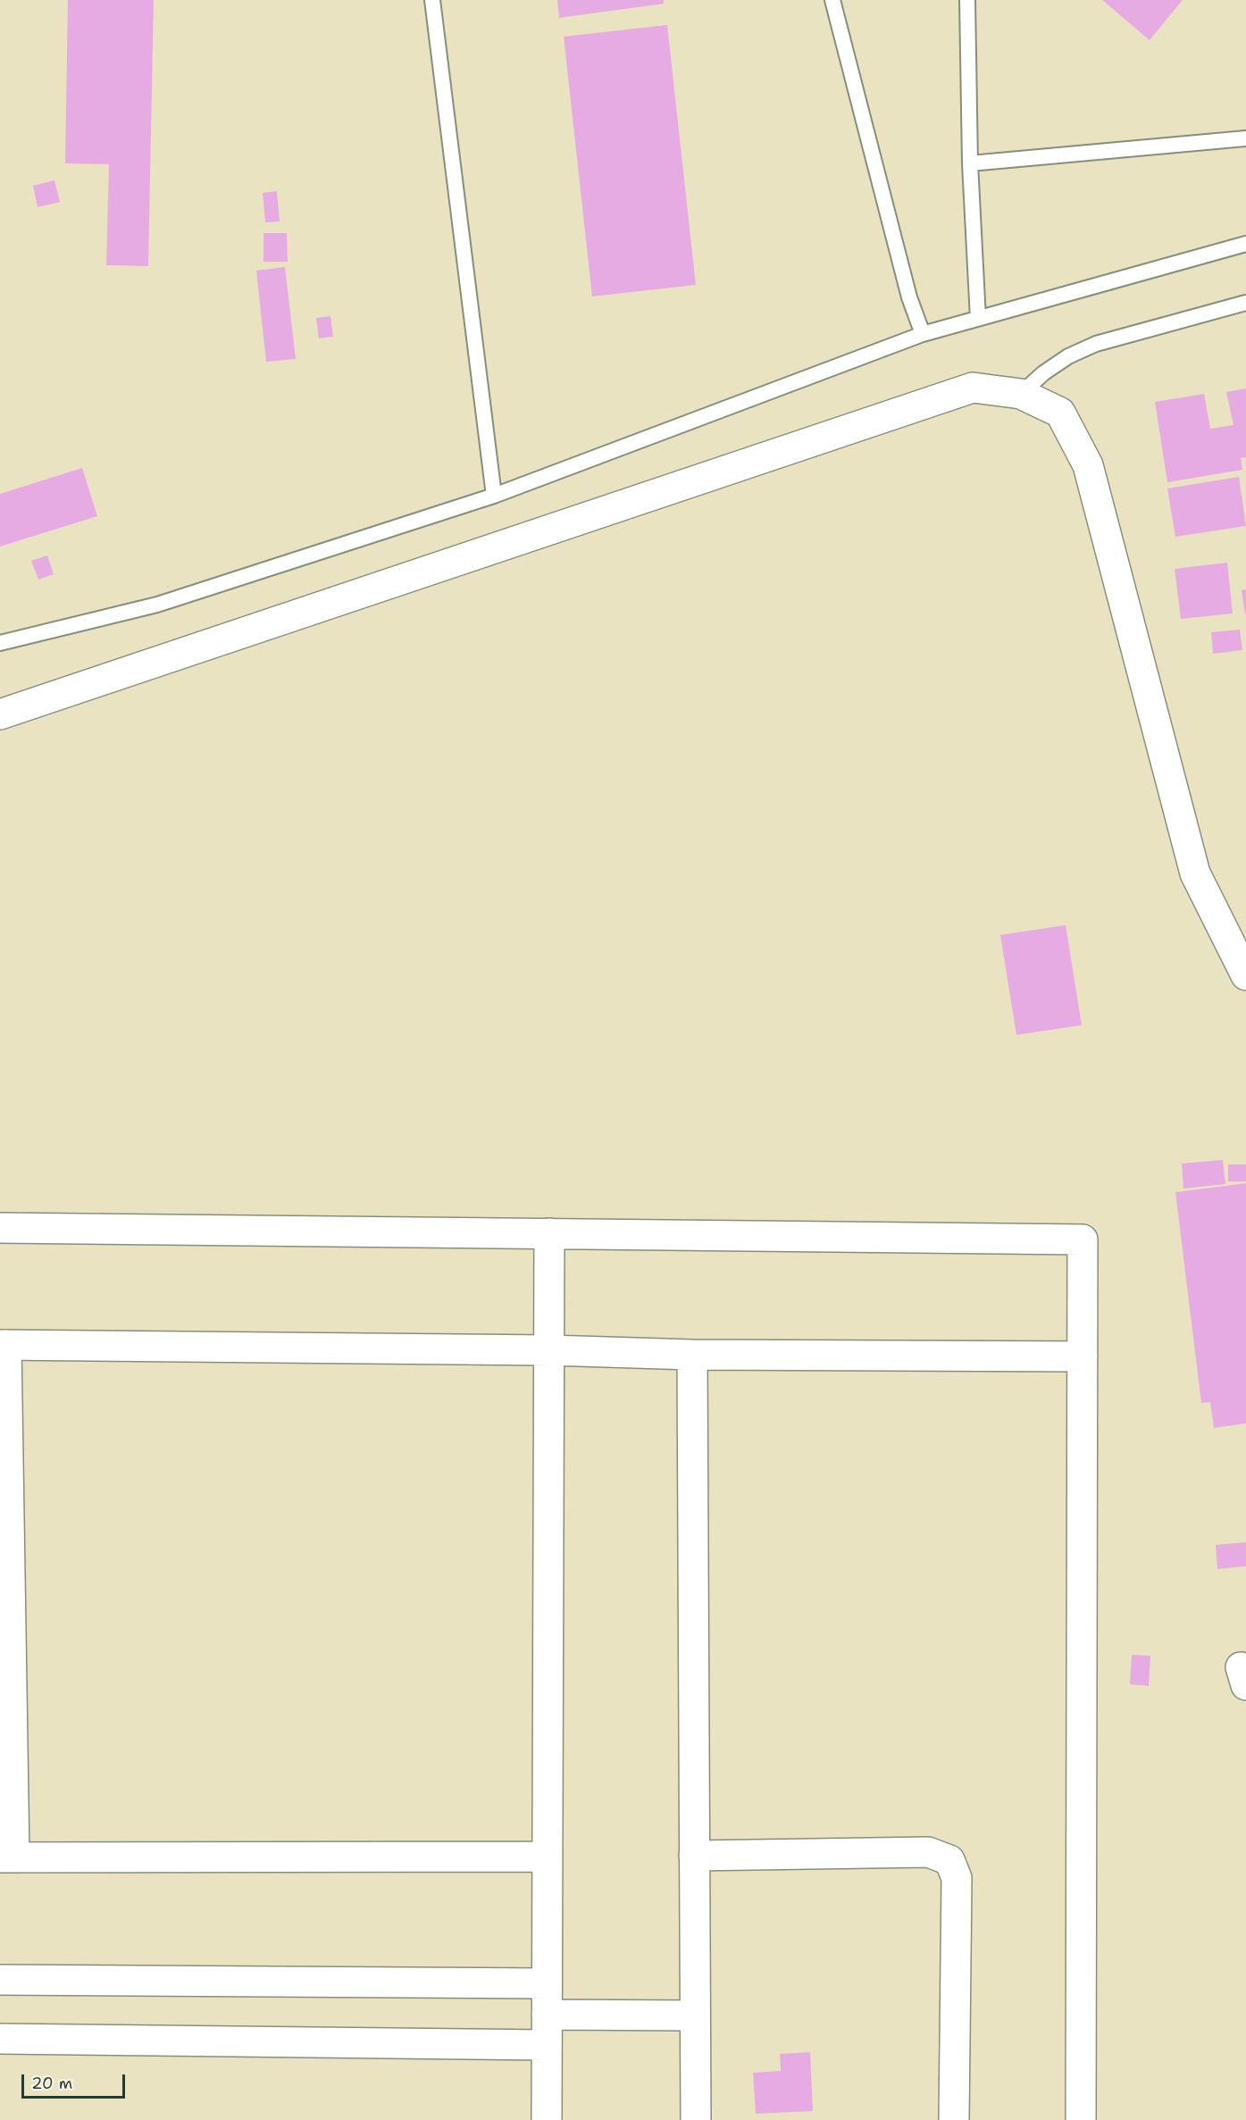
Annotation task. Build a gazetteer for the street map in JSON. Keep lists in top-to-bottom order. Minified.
{"scale_bar":"20 m"}
